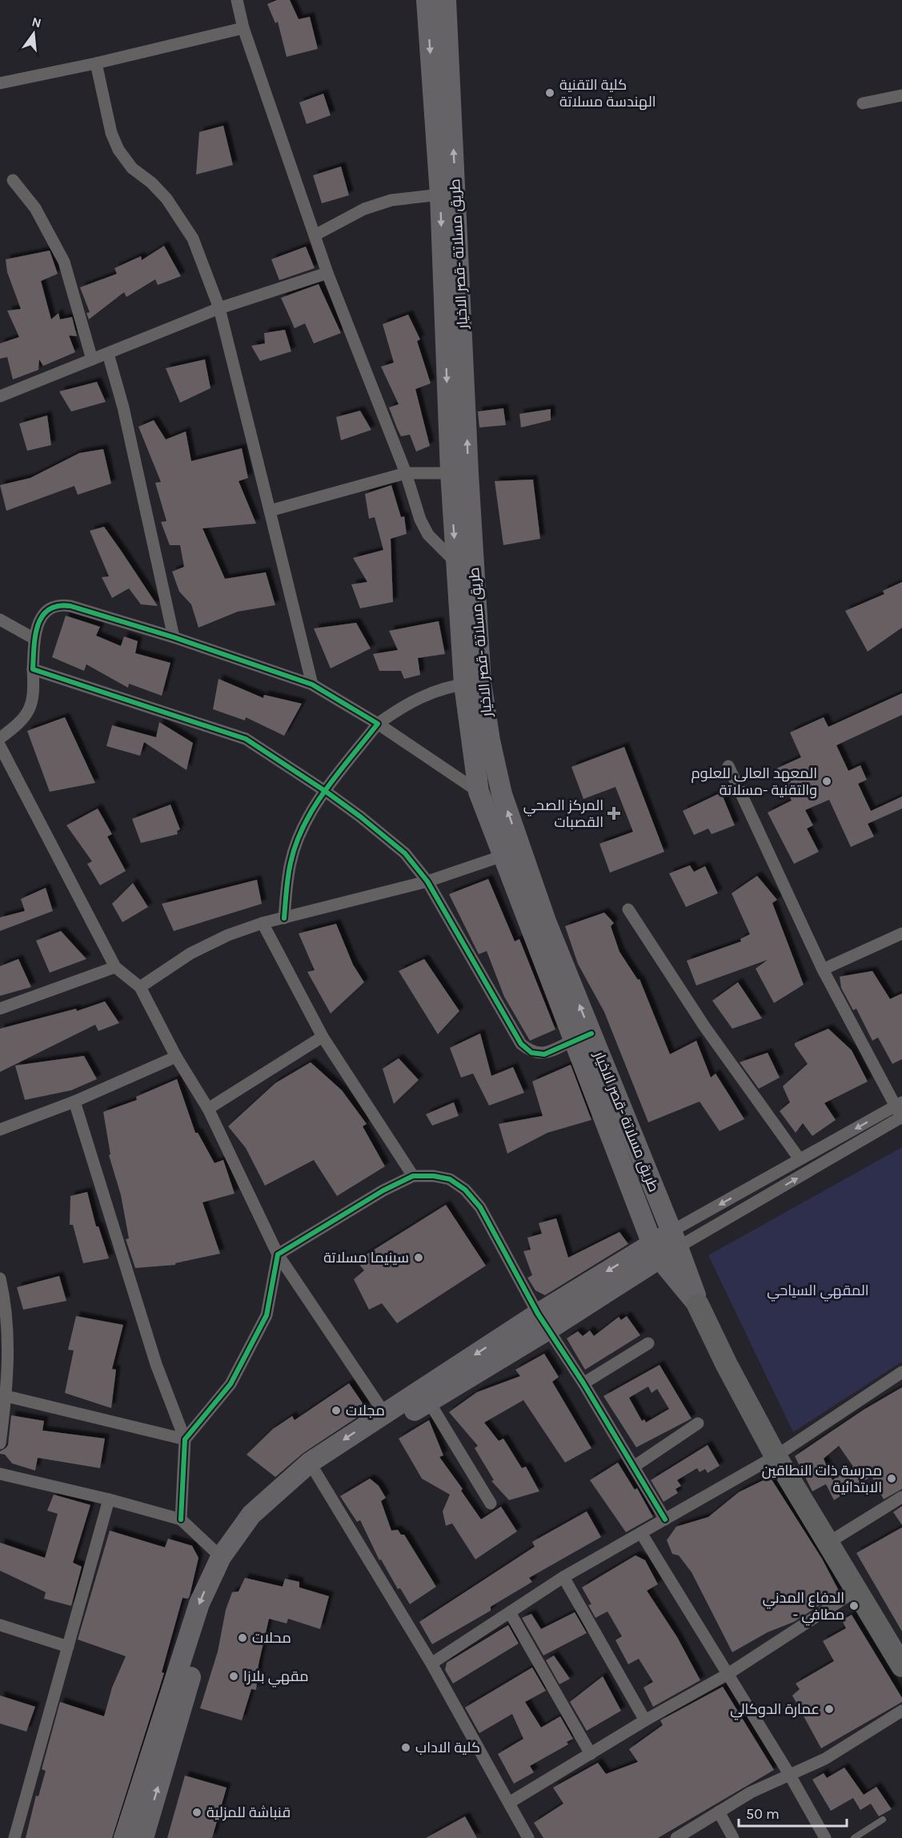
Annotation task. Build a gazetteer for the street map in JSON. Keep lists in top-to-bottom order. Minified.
{"streets":{"main road":["طريق مسلاتة -قصر الاخيار"]},"parks":["المقهي السياحي"],"places":{"other":["كلية التقنية الهندسة مسلاتة","المعهد العالي للعلوم والتقنية -مسلاتة","سينيما مسلاتة","مجلات","مدرسة ذات النطاقين الابتدائية","الدفاع المدني - مطافي","محلات","مقهي بلازا","عمارة الدوكالي","كلية الاداب","قنباشة للمزلية"],"health":["المركز الصحي القصبات"]},"scale_bar":"50 m","north":"top"}
